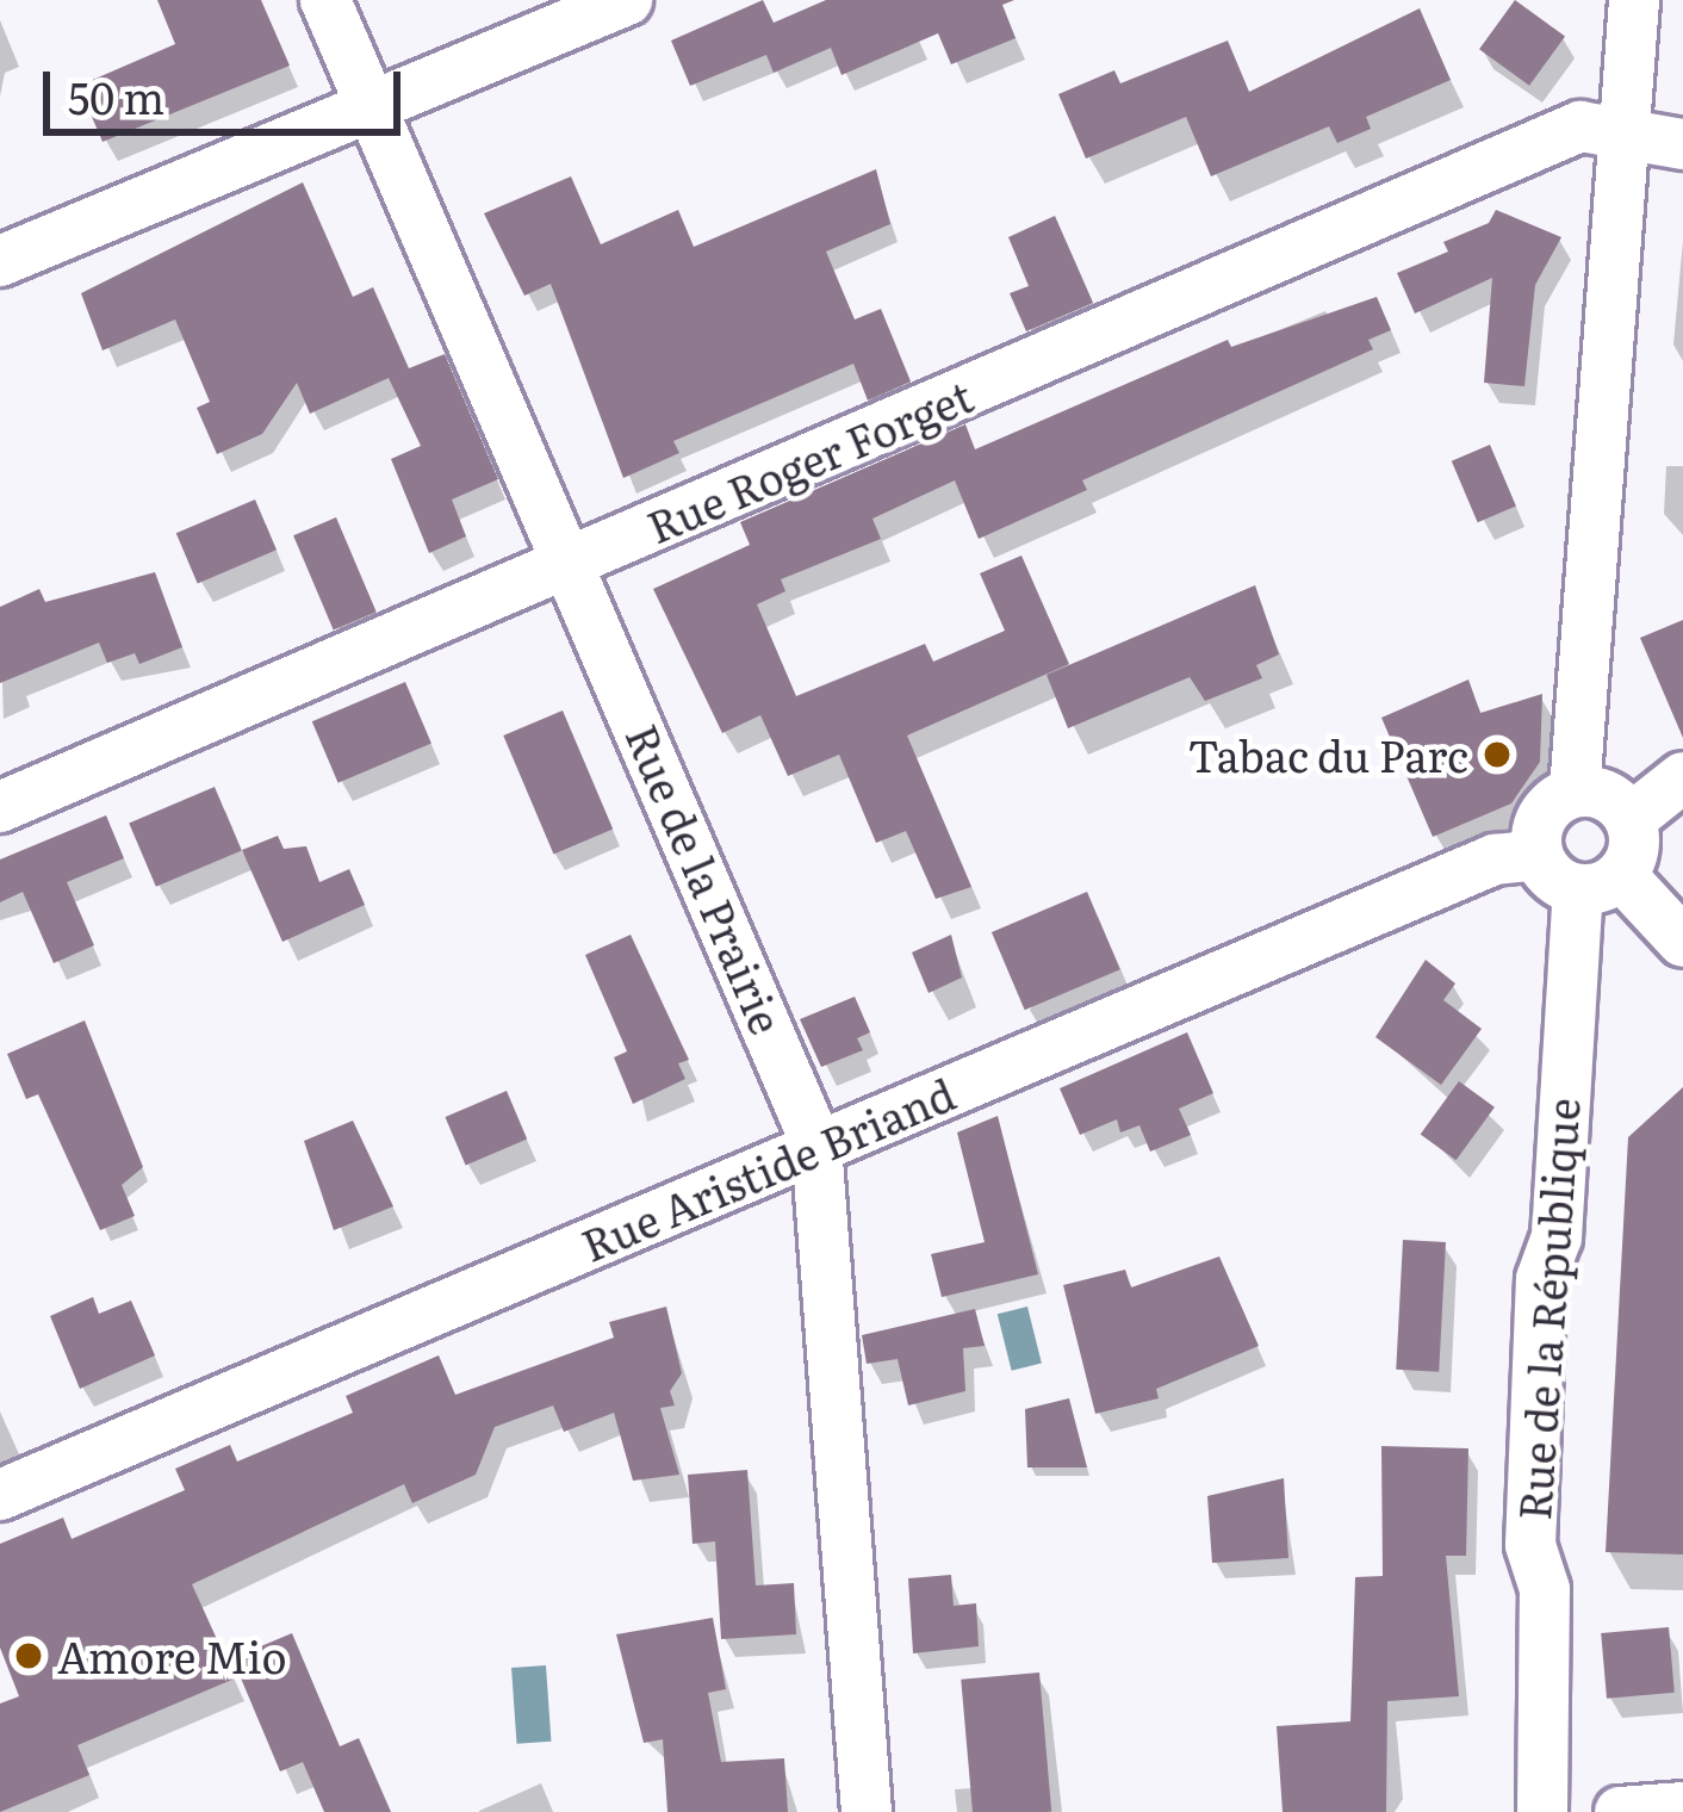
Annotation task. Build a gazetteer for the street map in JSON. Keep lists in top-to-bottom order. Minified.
{"streets":{"street":["Rue Roger Forget","Rue de la Prairie","Rue Aristide Briand","Rue de la République"]},"crossings":[["Rue Roger Forget","Rue de la Prairie"],["Rue de la Prairie","Rue Aristide Briand"],["Rue Aristide Briand","Rue de la République"]],"places":["Tabac du Parc","Amore Mio"],"scale_bar":"50 m"}
